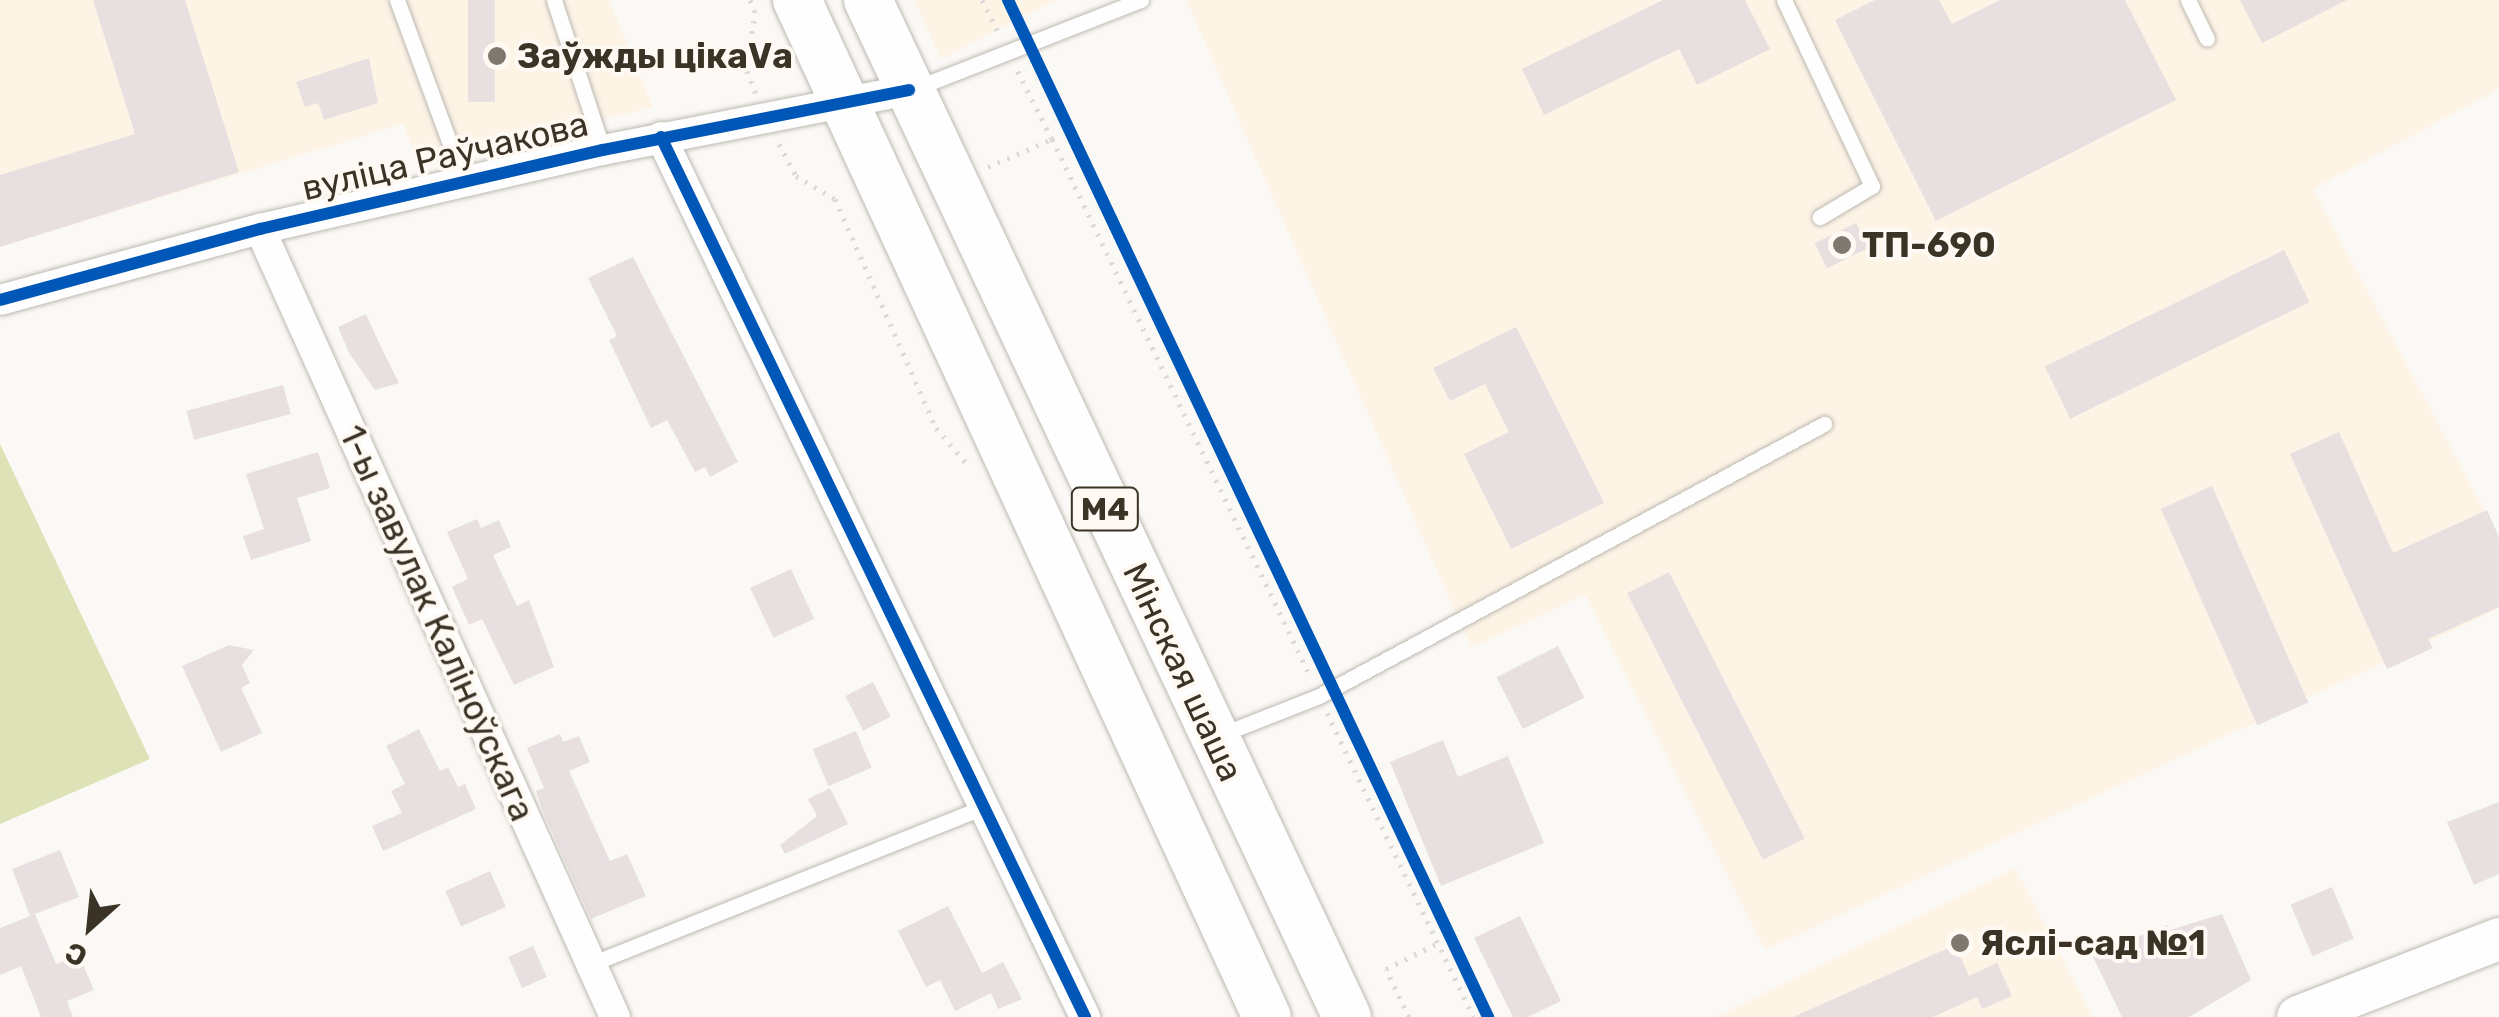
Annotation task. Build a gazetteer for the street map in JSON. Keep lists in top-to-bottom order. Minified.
{"streets":{"main road":["М4","Мінская шаша"],"street":["вуліца Раўчакова","1-ы завулак Каліноўскага"]},"crossings":[["вуліца Раўчакова","1-ы завулак Каліноўскага"],["вуліца Раўчакова","Мінская шаша"]],"places":["Заўжды цікаVа","ТП-690","Яслі-сад №1"],"north":"bottom left"}
